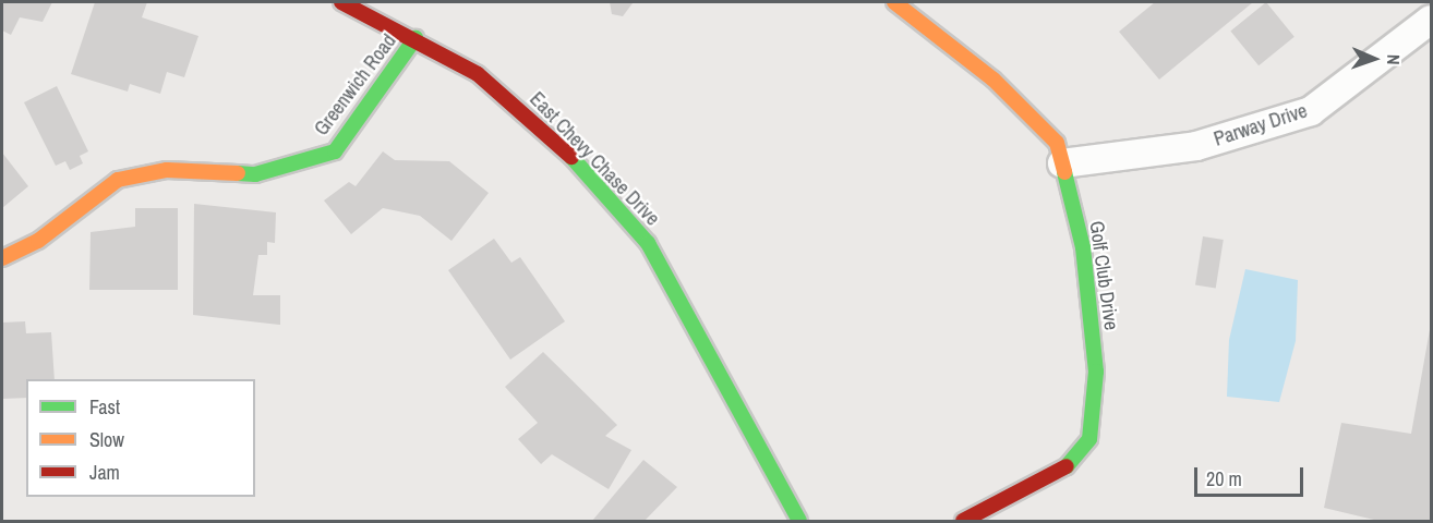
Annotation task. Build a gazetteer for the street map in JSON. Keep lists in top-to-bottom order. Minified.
{"streets":{"street":["Greenwich Road","Parway Drive","East Chevy Chase Drive","Golf Club Drive"]},"crossings":[["Greenwich Road","East Chevy Chase Drive"],["Parway Drive","Golf Club Drive"]],"legend":["Fast","Slow","Jam"],"scale_bar":"20 m","north":"right"}
